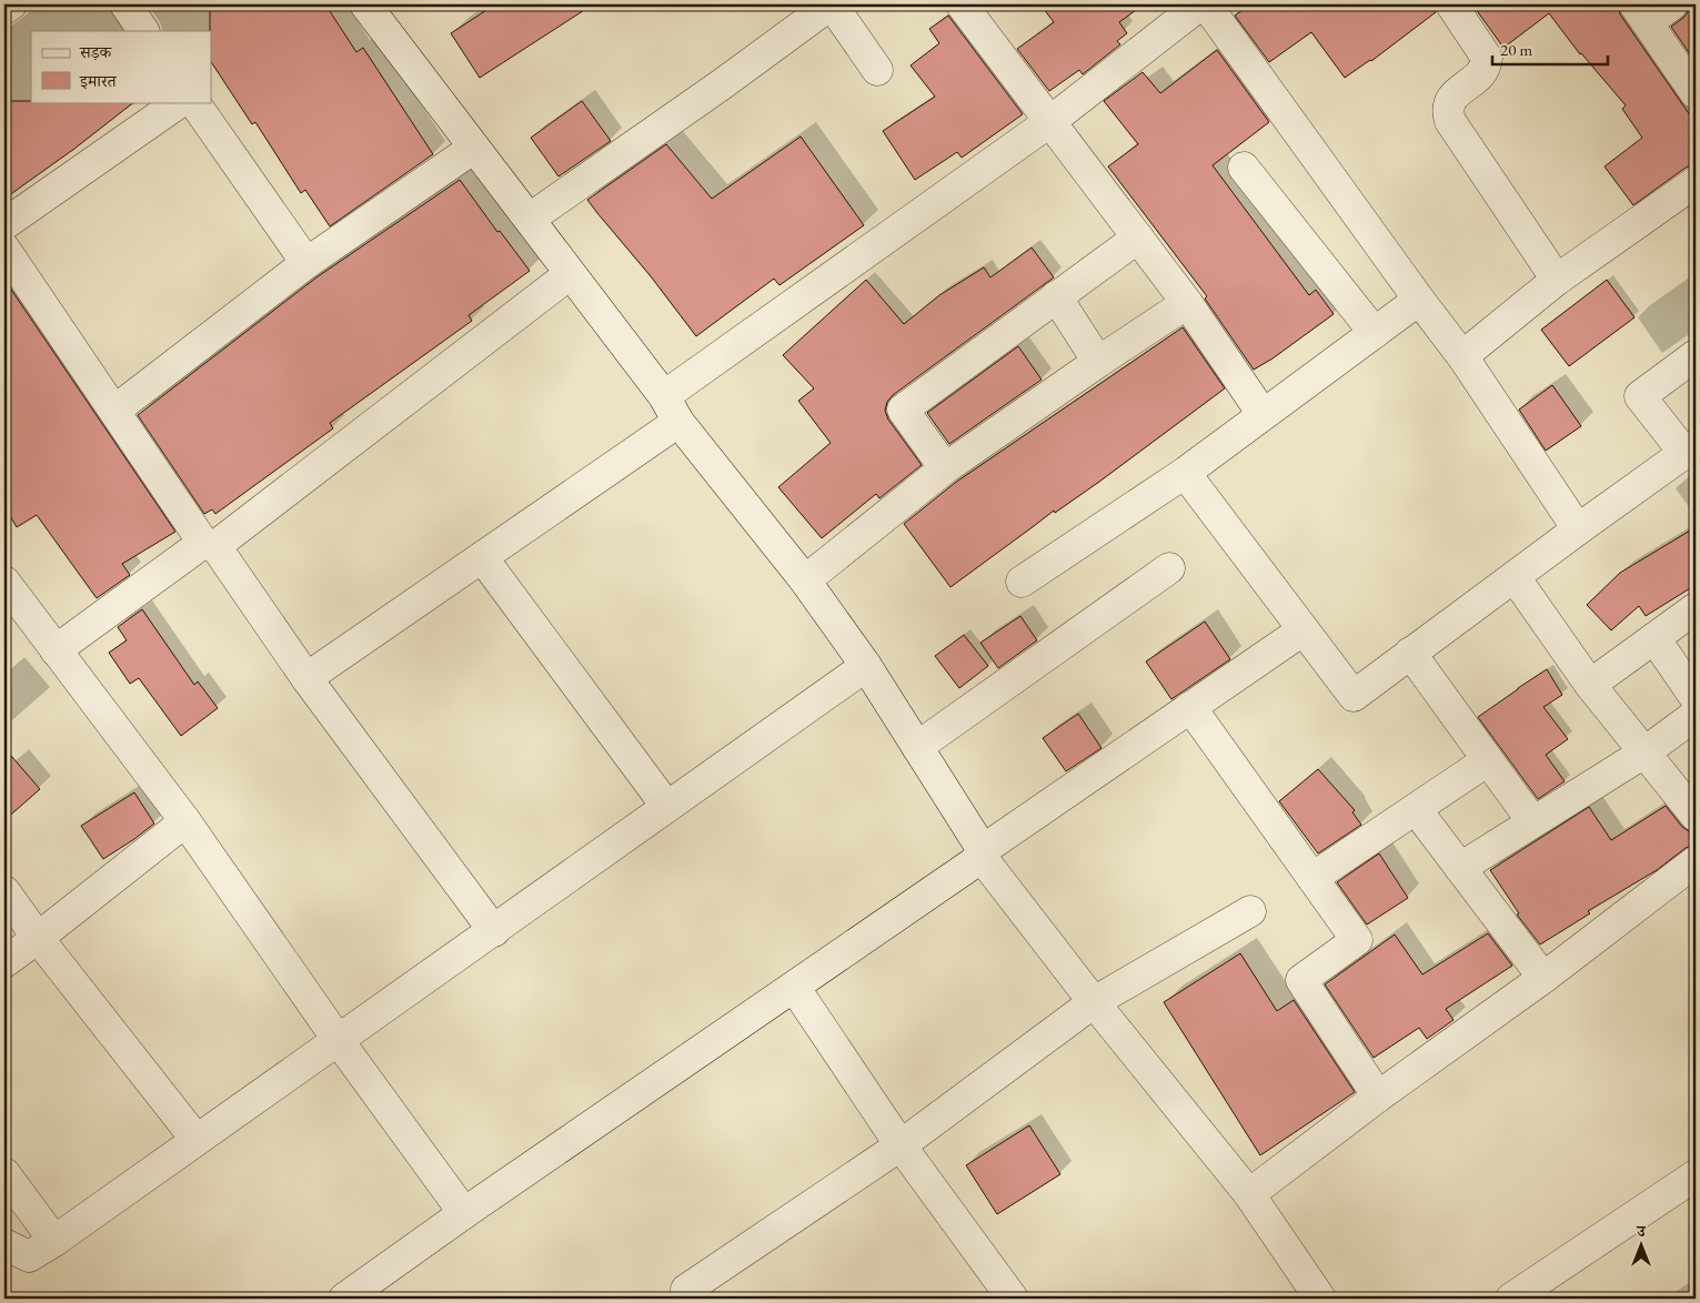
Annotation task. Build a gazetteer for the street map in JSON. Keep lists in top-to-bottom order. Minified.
{"legend":["सड़क","इमारत"],"scale_bar":"20 m","north":"top"}
